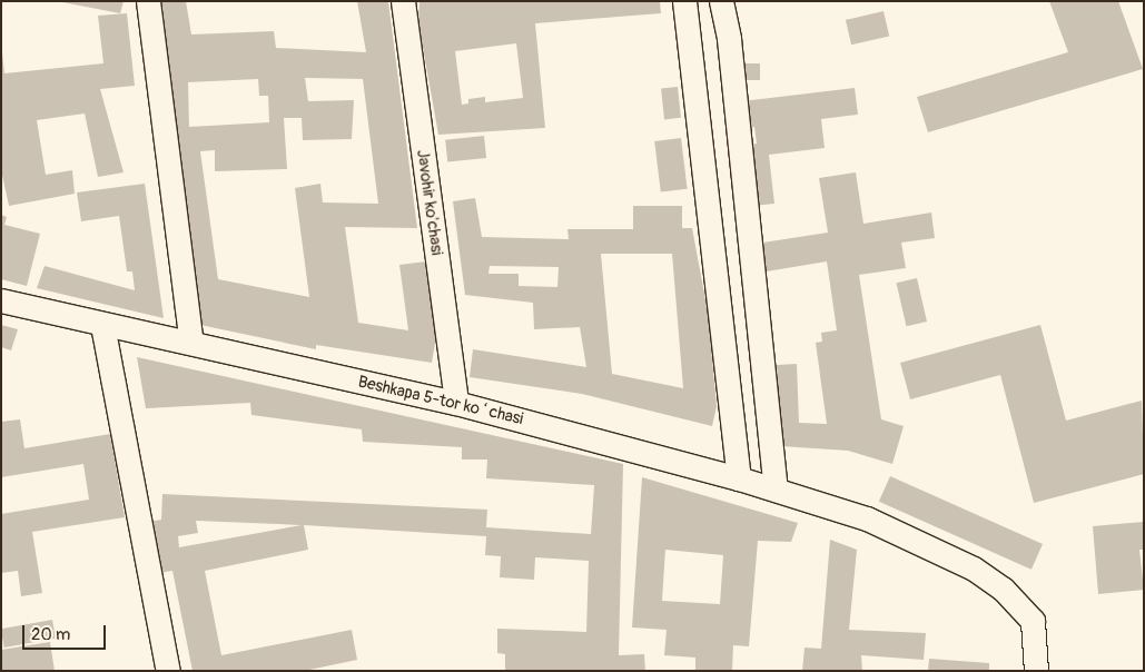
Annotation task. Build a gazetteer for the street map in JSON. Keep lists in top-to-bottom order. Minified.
{"streets":{"street":["Javohir ko'chasi","Beshkapa 5-tor koʻchasi"]},"crossings":[["Javohir ko'chasi","Beshkapa 5-tor koʻchasi"]],"scale_bar":"20 m"}
